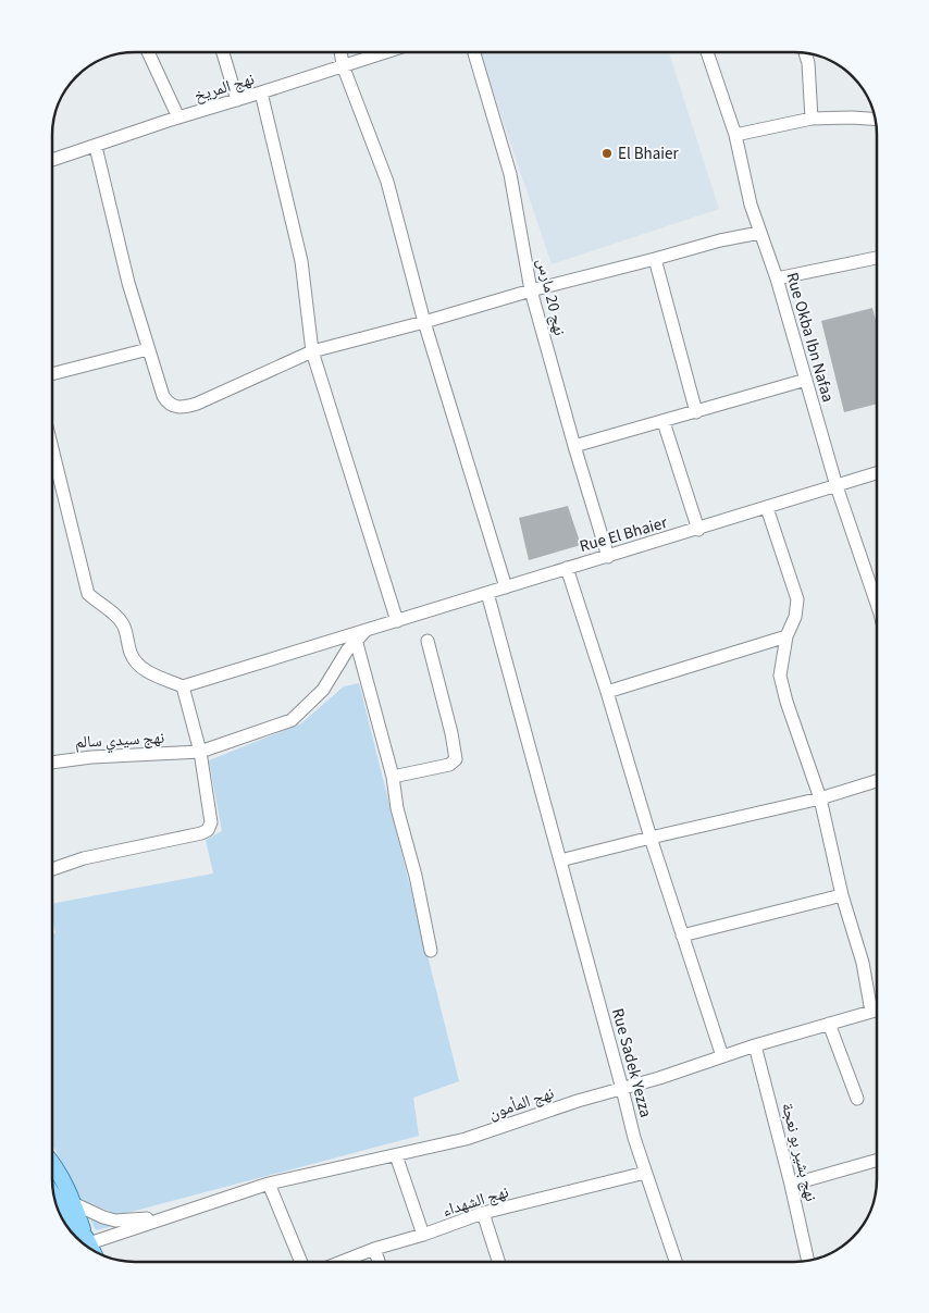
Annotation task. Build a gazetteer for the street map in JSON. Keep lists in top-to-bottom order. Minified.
{"streets":{"street":["نهج المريخ","نهج 20 مارس","Rue Okba Ibn Nafaa","Rue El Bhaier","نهج سيدي سالم","Rue Sadek Yezza","نهج المأمون","نهج بشير بو نعجة","نهج الشهداء"]},"crossings":[["نهج 20 مارس","Rue El Bhaier"],["Rue Okba Ibn Nafaa","Rue El Bhaier"],["Rue El Bhaier","Rue Sadek Yezza"],["Rue Sadek Yezza","نهج المأمون"],["Rue Sadek Yezza","نهج الشهداء"],["نهج المأمون","نهج بشير بو نعجة"]],"places":["El Bhaier"]}
